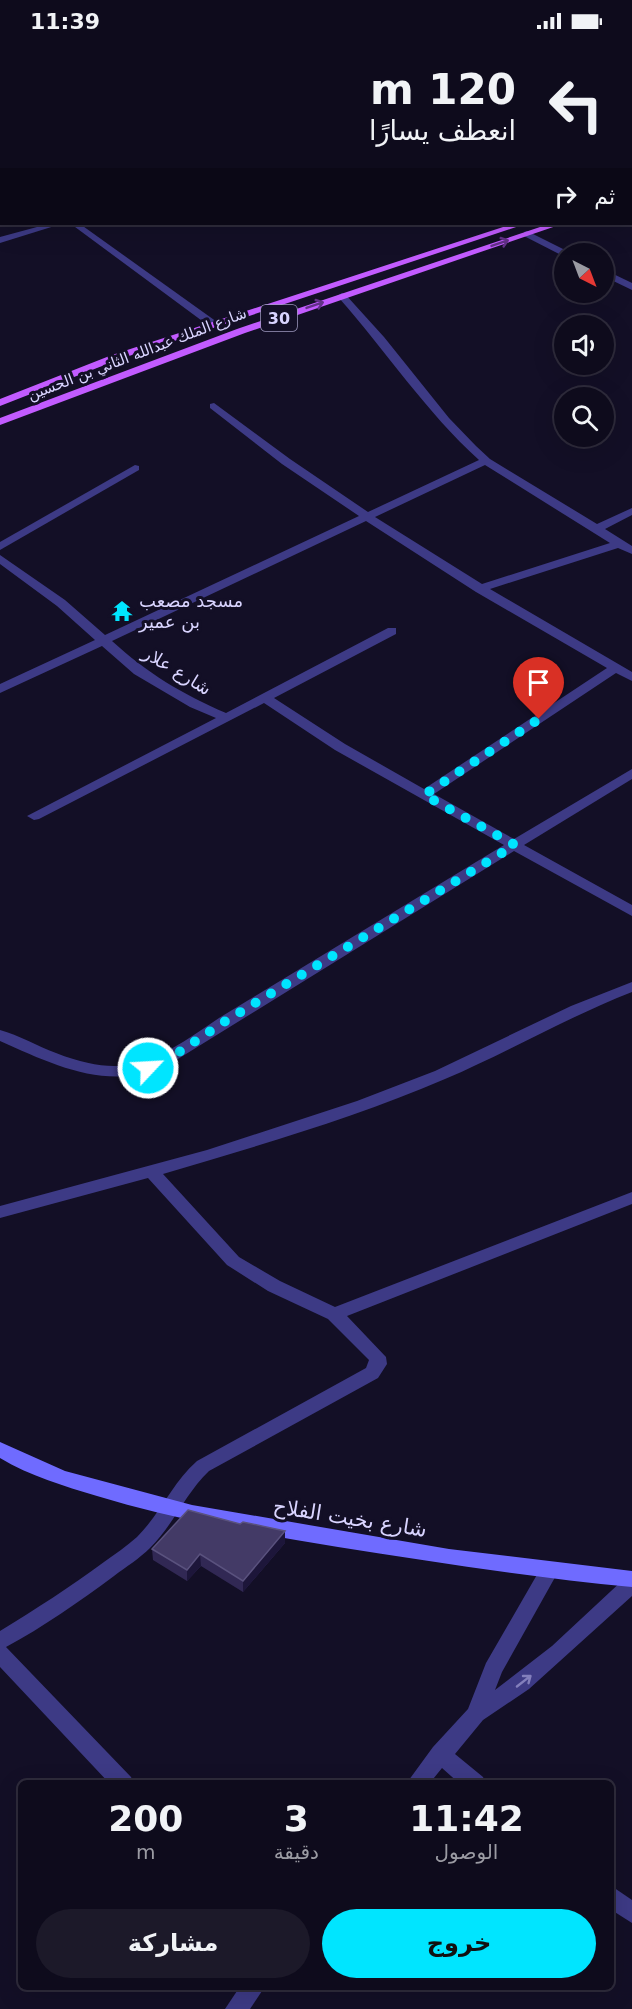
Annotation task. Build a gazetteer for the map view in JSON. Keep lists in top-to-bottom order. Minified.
{"streets":{"main road":["30","شارع الملك عبدالله الثاني بن الحسين"],"street":["شارع علار","شارع بخيت الفلاح"]},"places":{"temple":["مسجد مصعب بن عمير"]},"north":"bottom right","page":{"status":"11:39","turn":["120 m","انعطف يسارًا"],"then":"ثم","eta":["11:42","الوصول","3","دقيقة","200","m"],"buttons":["خروج","مشاركة"]}}
